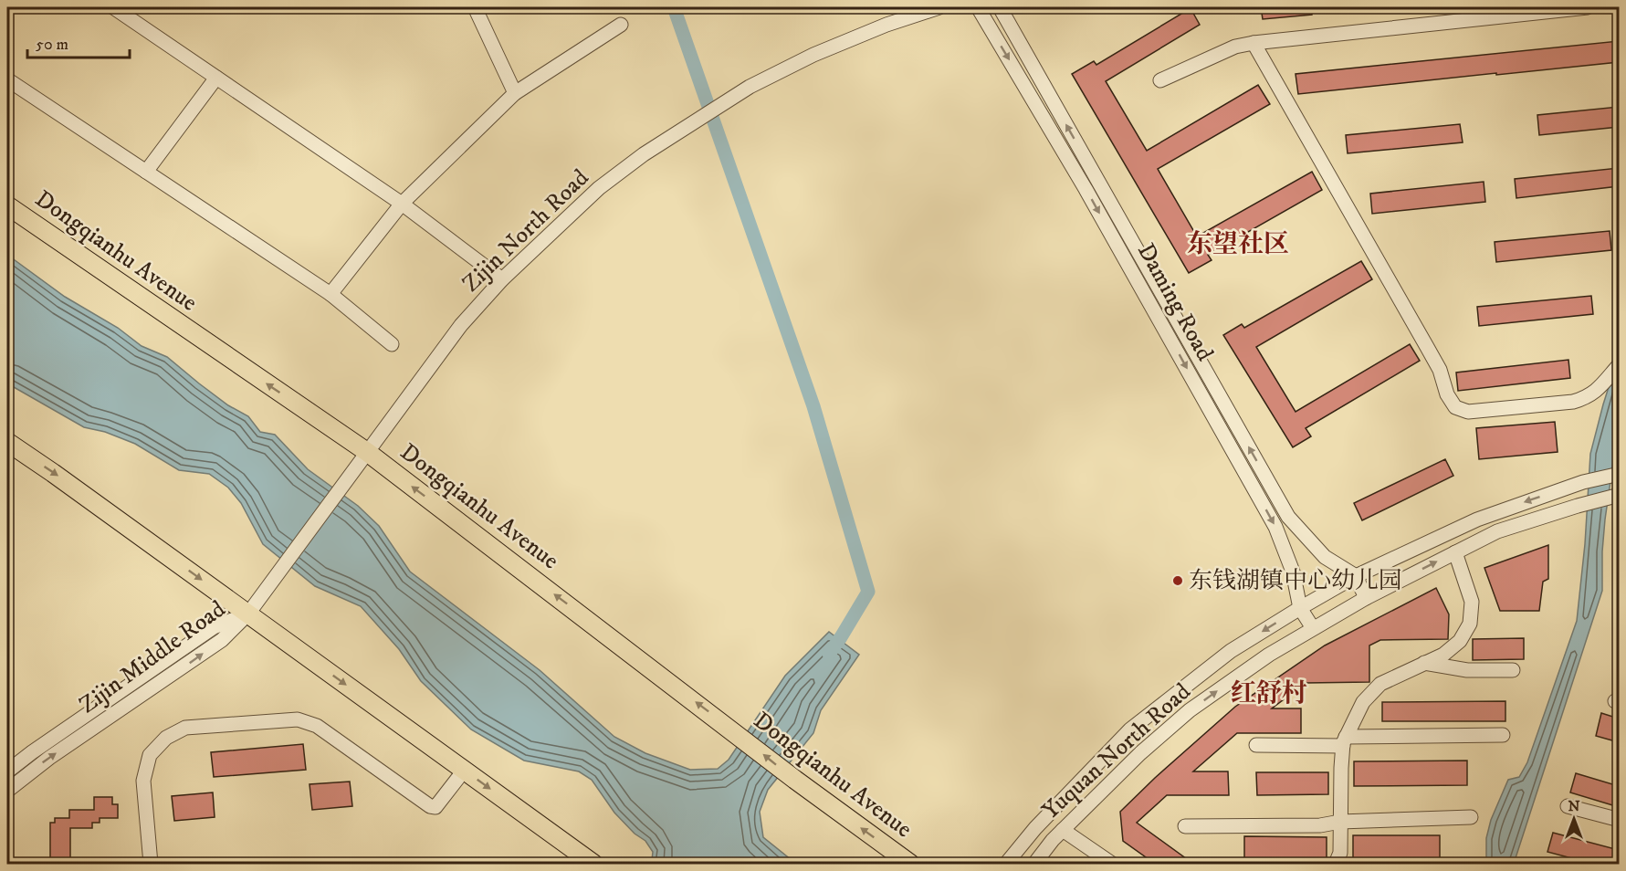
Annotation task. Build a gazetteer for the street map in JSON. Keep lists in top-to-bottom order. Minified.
{"streets":{"main road":["Dongqianhu Avenue"],"street":["Zijin North Road","Daming Road","Zijin Middle Road","Yuquan North Road"]},"crossings":[["Zijin North Road","Dongqianhu Avenue"],["Zijin North Road","Zijin Middle Road"],["Daming Road","Yuquan North Road"]],"one_way":["Dongqianhu Avenue"],"districts":["东望社区","红舒村"],"places":["东钱湖镇中心幼儿园"],"scale_bar":"50 m","north":"top"}
